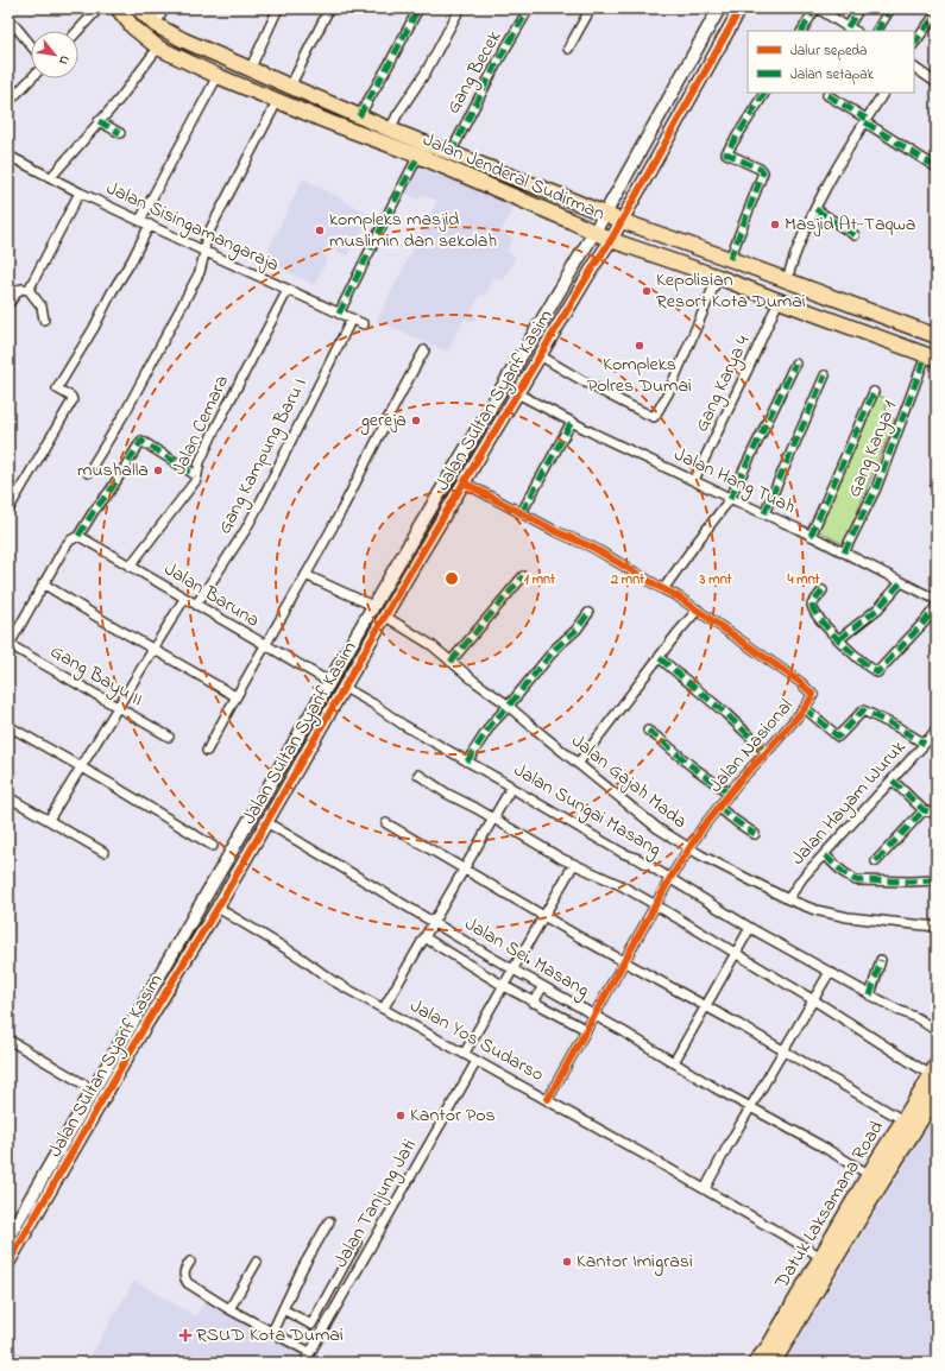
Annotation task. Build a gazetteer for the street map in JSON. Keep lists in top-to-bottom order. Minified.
{"streets":{"highway":["Datuk Laksamana Road"],"main road":["Jalan Jenderal Sudirman"],"street":["Gang Becek","Jalan Sisingamangaraja","Gang Karya 4","Jalan Sultan Syarif Kasim","Jalan Cemara","Gang Karya 1","Gang Kampung Baru I","Jalan Hang Tuah","Jalan Baruna","Gang Bayu II","Jalan Nasional","Jalan Gajah Mada","Jalan Hayam Wuruk","Jalan Sungai Masang","Jalan Sei. Masang","Jalan Yos Sudarso","Jalan Tanjung Jati"]},"crossings":[["Gang Becek","Jalan Jenderal Sudirman"],["Jalan Jenderal Sudirman","Gang Karya 4"],["Jalan Jenderal Sudirman","Jalan Sultan Syarif Kasim"],["Jalan Jenderal Sudirman","Gang Karya 1"],["Jalan Sisingamangaraja","Jalan Cemara"],["Jalan Sisingamangaraja","Gang Kampung Baru I"],["Gang Karya 4","Jalan Hang Tuah"],["Jalan Sultan Syarif Kasim","Jalan Hang Tuah"],["Jalan Sultan Syarif Kasim","Jalan Baruna"],["Jalan Sultan Syarif Kasim","Jalan Nasional"],["Jalan Sultan Syarif Kasim","Jalan Gajah Mada"],["Jalan Sultan Syarif Kasim","Jalan Sungai Masang"],["Jalan Sultan Syarif Kasim","Jalan Sei. Masang"],["Jalan Sultan Syarif Kasim","Jalan Yos Sudarso"],["Jalan Cemara","Jalan Baruna"],["Gang Karya 1","Jalan Hang Tuah"],["Gang Kampung Baru I","Jalan Baruna"],["Jalan Nasional","Jalan Gajah Mada"],["Jalan Nasional","Jalan Sungai Masang"],["Jalan Nasional","Jalan Sei. Masang"],["Jalan Nasional","Jalan Yos Sudarso"],["Jalan Gajah Mada","Jalan Hayam Wuruk"],["Jalan Sei. Masang","Datuk Laksamana Road"],["Jalan Yos Sudarso","Jalan Tanjung Jati"],["Jalan Yos Sudarso","Datuk Laksamana Road"]],"places":{"other":["Masjid At-Taqwa","kompleks masjid muslimin dan sekolah","Kepolisian Resort Kota Dumai","Kompleks Polres Dumai","gereja","mushalla","Kantor Pos","Kantor Imigrasi"],"health":["RSUD Kota Dumai"]},"legend":["Jalur sepeda","Jalan setapak"],"north":"bottom right","rings":["1 mnt","2 mnt","3 mnt","4 mnt"]}
